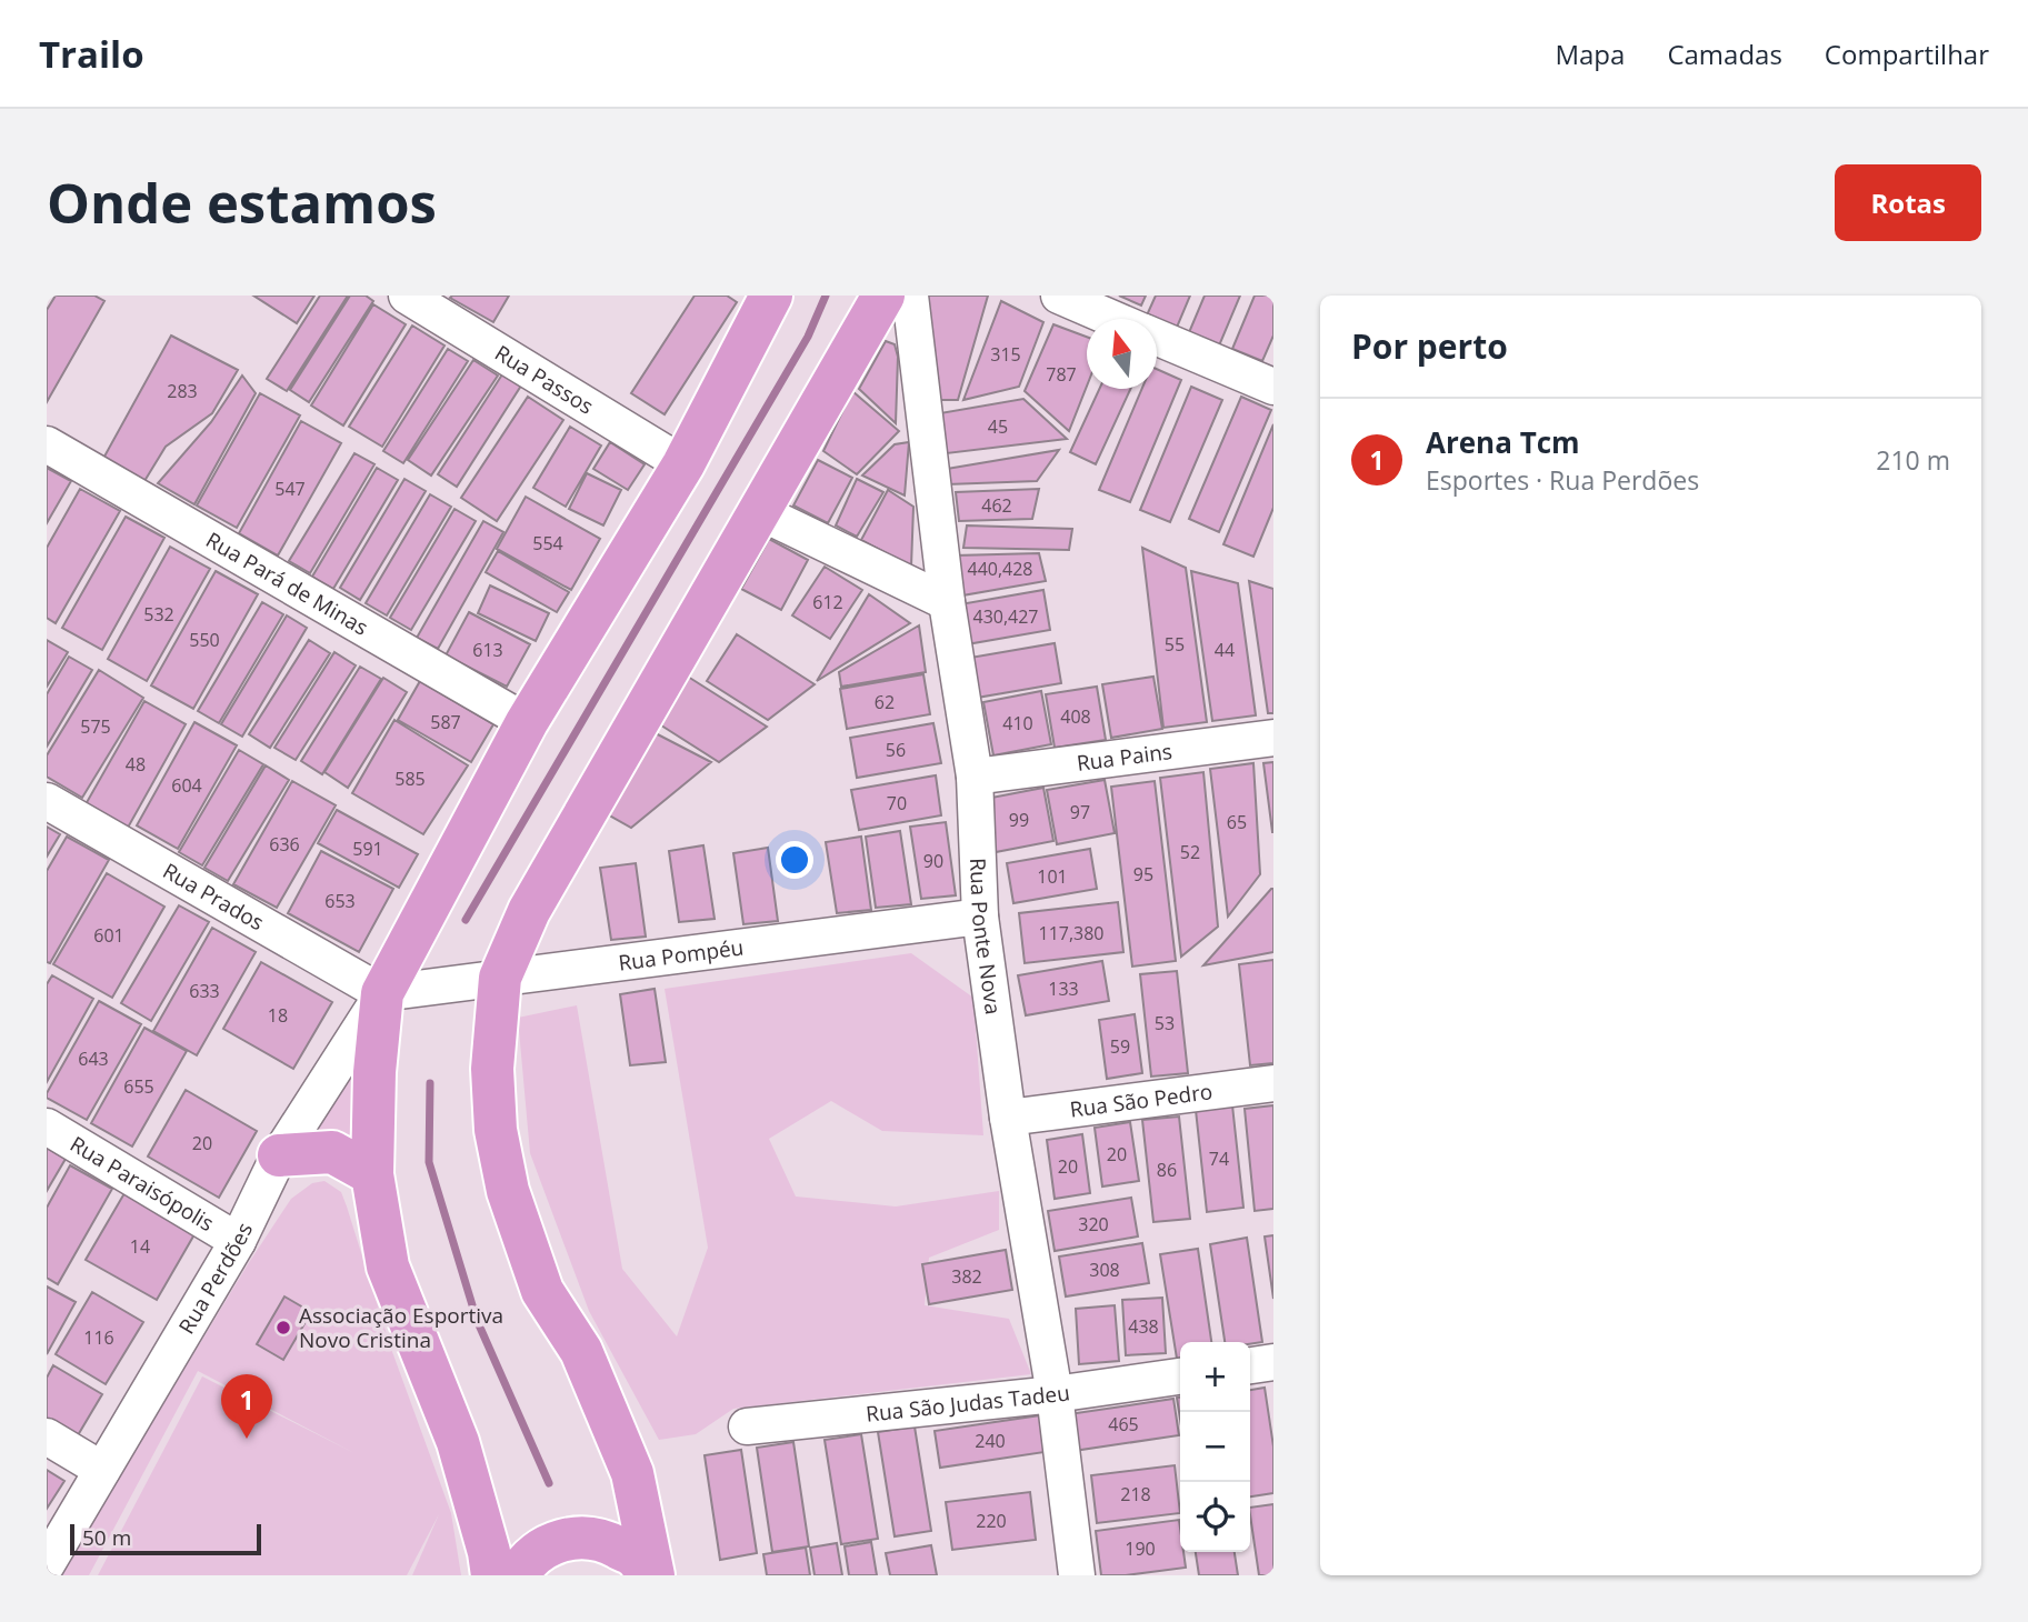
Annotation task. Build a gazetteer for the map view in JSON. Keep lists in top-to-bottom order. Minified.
{"streets":{"street":["Rua Passos","Rua Pará de Minas","Rua Pains","Rua Prados","Rua Ponte Nova","Rua Pompéu","Rua São Pedro","Rua Paraisópolis","Rua Perdões","Rua São Judas Tadeu"]},"crossings":[["Rua Pains","Rua Ponte Nova"],["Rua Prados","Rua Pompéu"],["Rua Prados","Rua Perdões"],["Rua Ponte Nova","Rua Pompéu"],["Rua Ponte Nova","Rua São Pedro"],["Rua Ponte Nova","Rua São Judas Tadeu"],["Rua Pompéu","Rua Perdões"],["Rua Paraisópolis","Rua Perdões"]],"places":["Associação Esportiva Novo Cristina"],"house_numbers":["315","787","283","45","547","462","554","440,428","612","532","430,427","550","55","613","44","62","408","587","410","575","56","48","585","604","70","97","99","65","636","591","52","90","95","101","653","117,380","601","133","633","18","53","59","643","655","20","20","74","20","86","320","14","308","382","438","116","465","240","218","220","190"],"scale_bar":"50 m","north":"top","page":{"header":"Trailo","nav":["Mapa","Camadas","Compartilhar"],"buttons":"Rotas","title":"Onde estamos","heading":"Por perto","list":[{"mark":"1","name":"Arena Tcm","note":"Esportes · Rua Perdões","value":"210 m"}],"map_buttons":["+","−"],"pins":"1","scale":"50 m"}}
